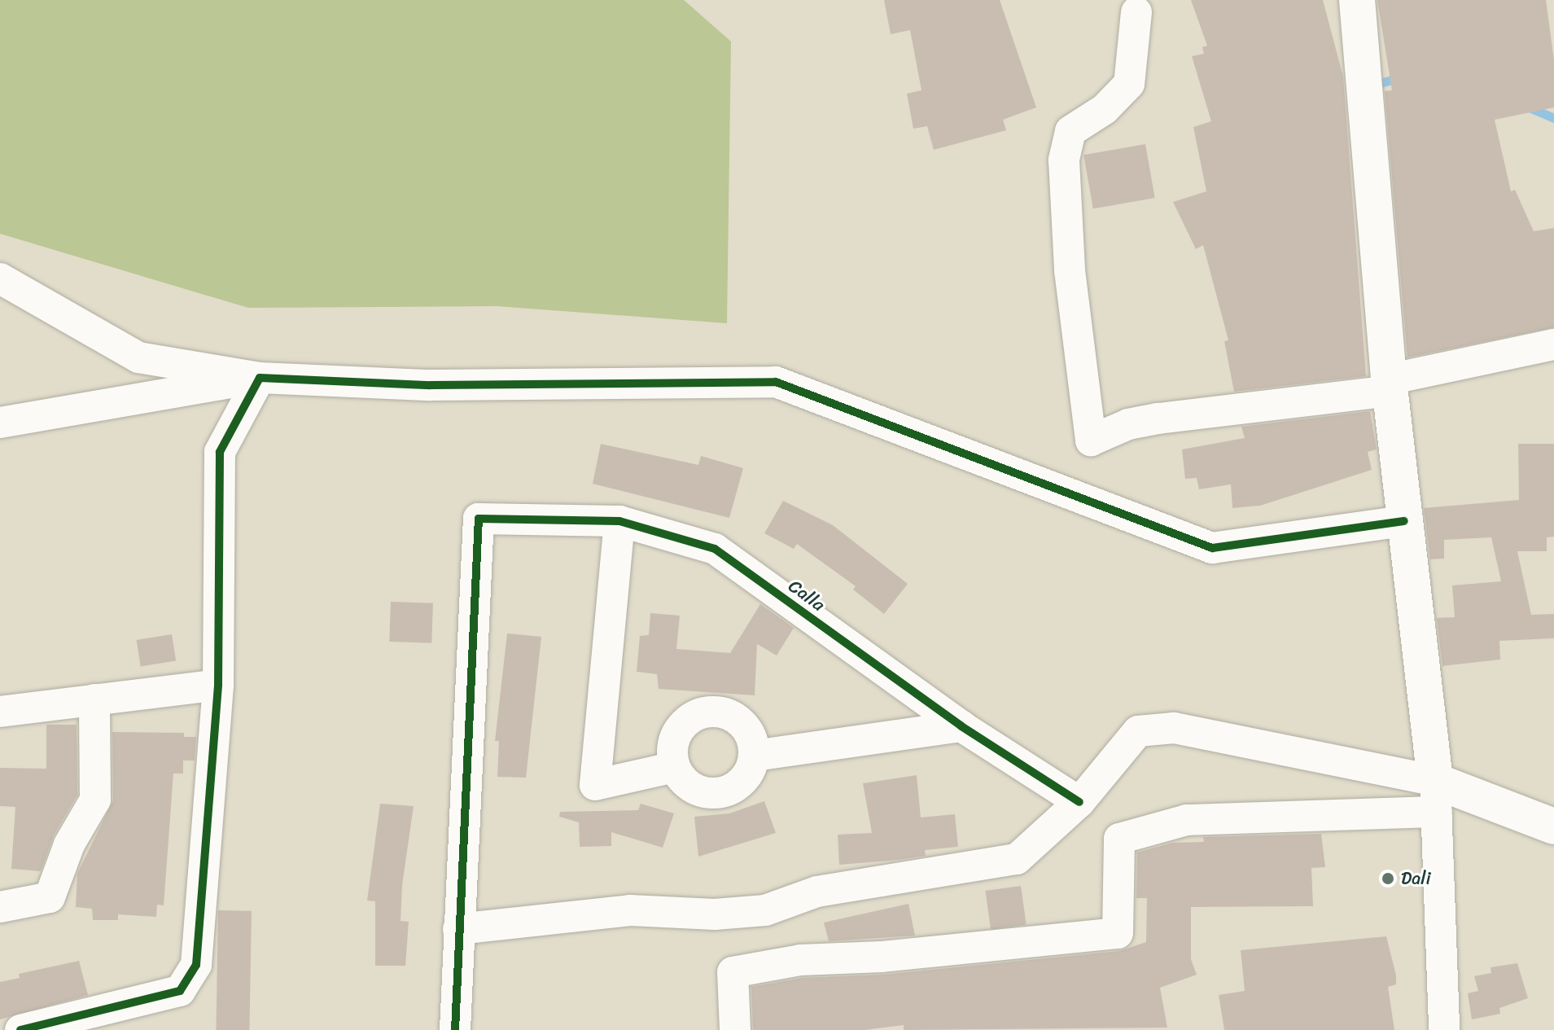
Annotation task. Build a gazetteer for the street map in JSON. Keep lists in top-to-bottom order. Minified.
{"streets":{"street":["Calla"]},"places":["Dali"]}
